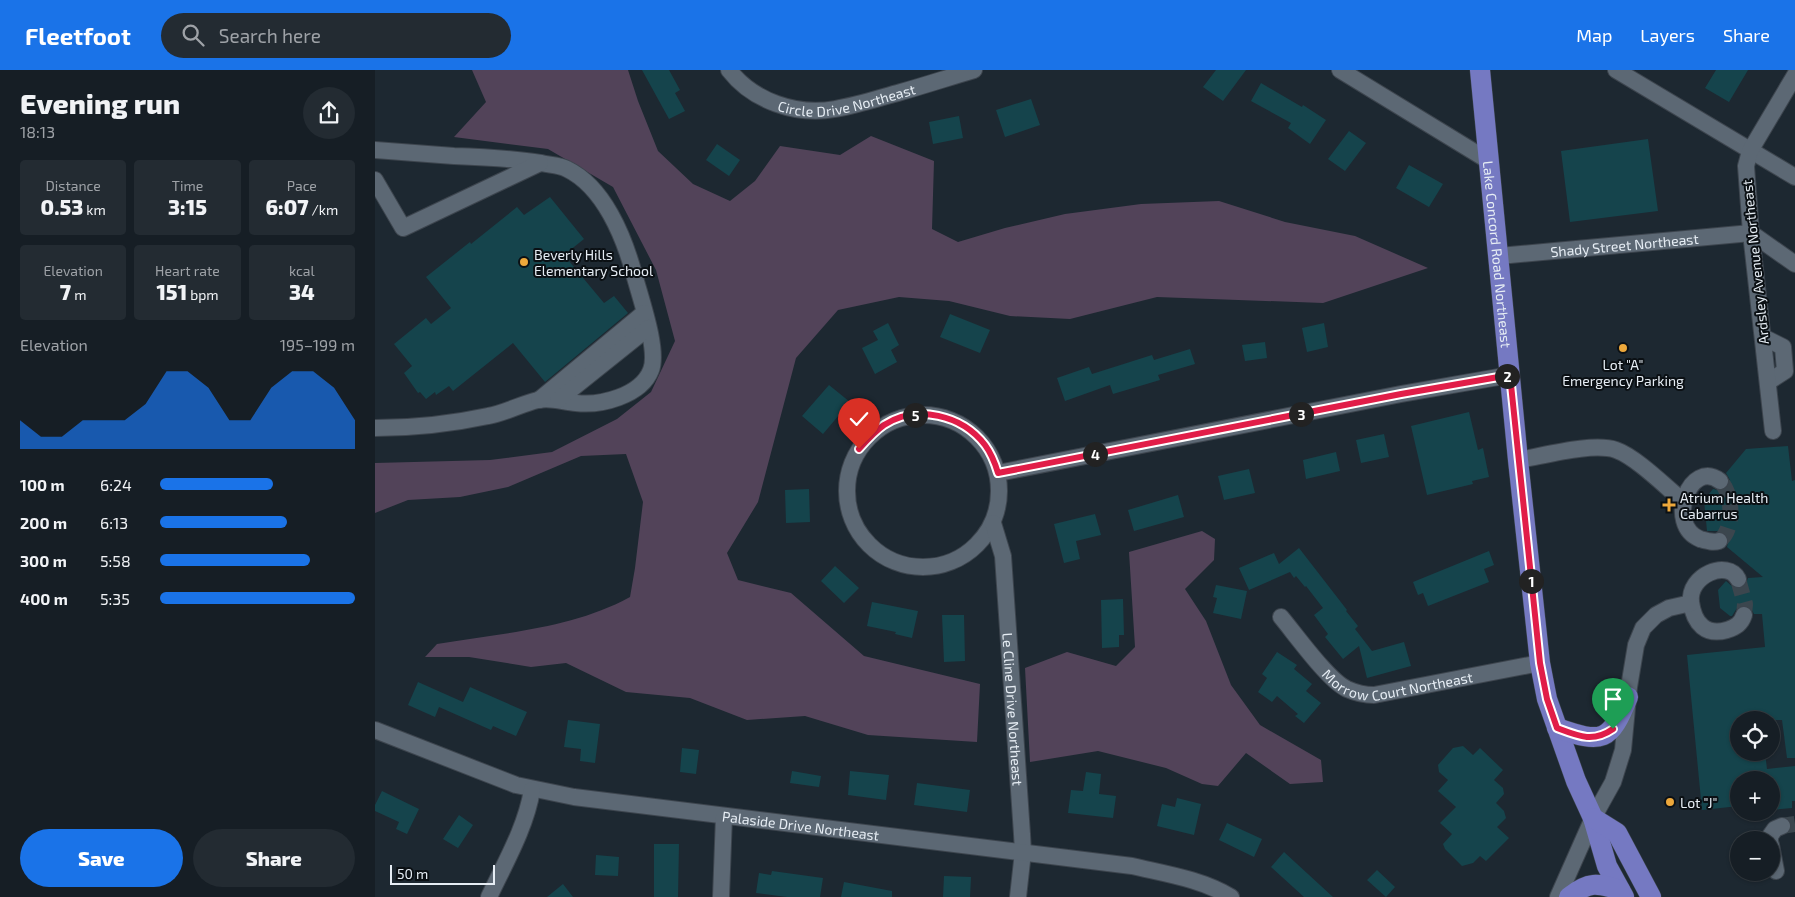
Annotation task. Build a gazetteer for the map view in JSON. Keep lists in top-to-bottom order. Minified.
{"streets":{"main road":["Lake Concord Road Northeast"],"street":["Circle Drive Northeast","Shady Street Northeast","Ardsley Avenue Northeast","Morrow Court Northeast","Le Cline Drive Northeast","Palaside Drive Northeast"]},"crossings":[["Shady Street Northeast","Lake Concord Road Northeast"],["Shady Street Northeast","Ardsley Avenue Northeast"],["Lake Concord Road Northeast","Morrow Court Northeast"],["Le Cline Drive Northeast","Palaside Drive Northeast"]],"places":{"other":["Beverly Hills Elementary School","Lot \"A\" Emergency Parking","Lot \"J\""],"health":["Atrium Health Cabarrus"]},"scale_bar":"50 m","page":{"header":"Fleetfoot","search":"Search here","nav":["Map","Layers","Share"],"heading":["Evening run","18:13"],"stats":[["Distance","0.53 km"],["Time","3:15"],["Pace","6:07 /km"],["Elevation","7 m"],["Heart rate","151 bpm"],["kcal","34"]],"chart":["Elevation","195–199 m"],"pins":["2","3","5","4","1"],"list":[{"name":"100 m","note":"6:24"},{"name":"200 m","note":"6:13"},{"name":"300 m","note":"5:58"},{"name":"400 m","note":"5:35"}],"map_buttons":["+","−"],"buttons":["Save","Share"],"scale":"50 m"}}
